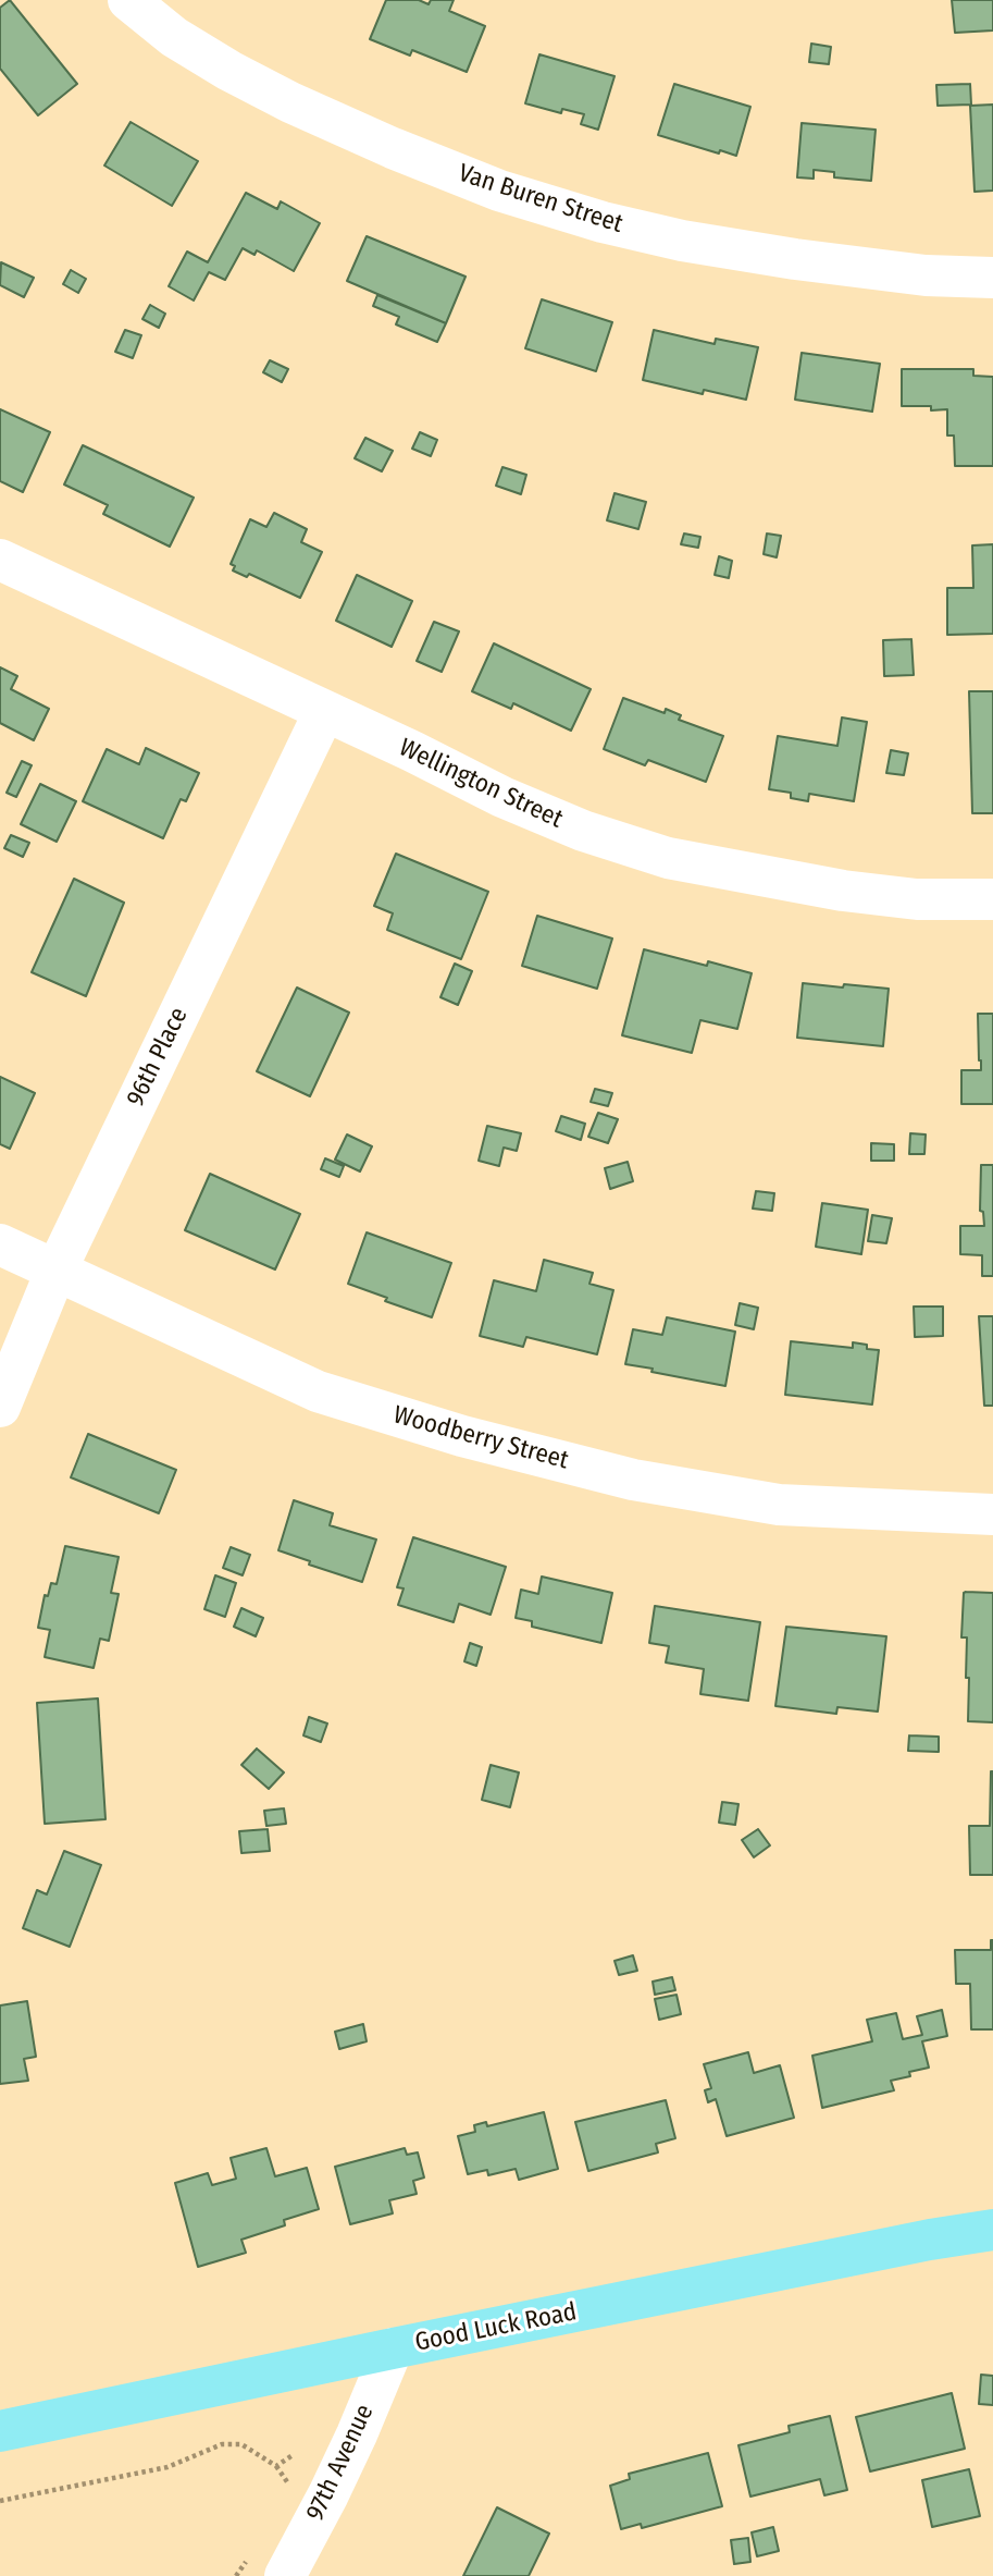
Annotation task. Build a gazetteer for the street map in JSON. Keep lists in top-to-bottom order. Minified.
{"streets":{"main road":["Good Luck Road"],"street":["Van Buren Street","Wellington Street","96th Place","Woodberry Street","97th Avenue"]},"crossings":[["Wellington Street","96th Place"],["96th Place","Woodberry Street"],["Good Luck Road","97th Avenue"]]}
